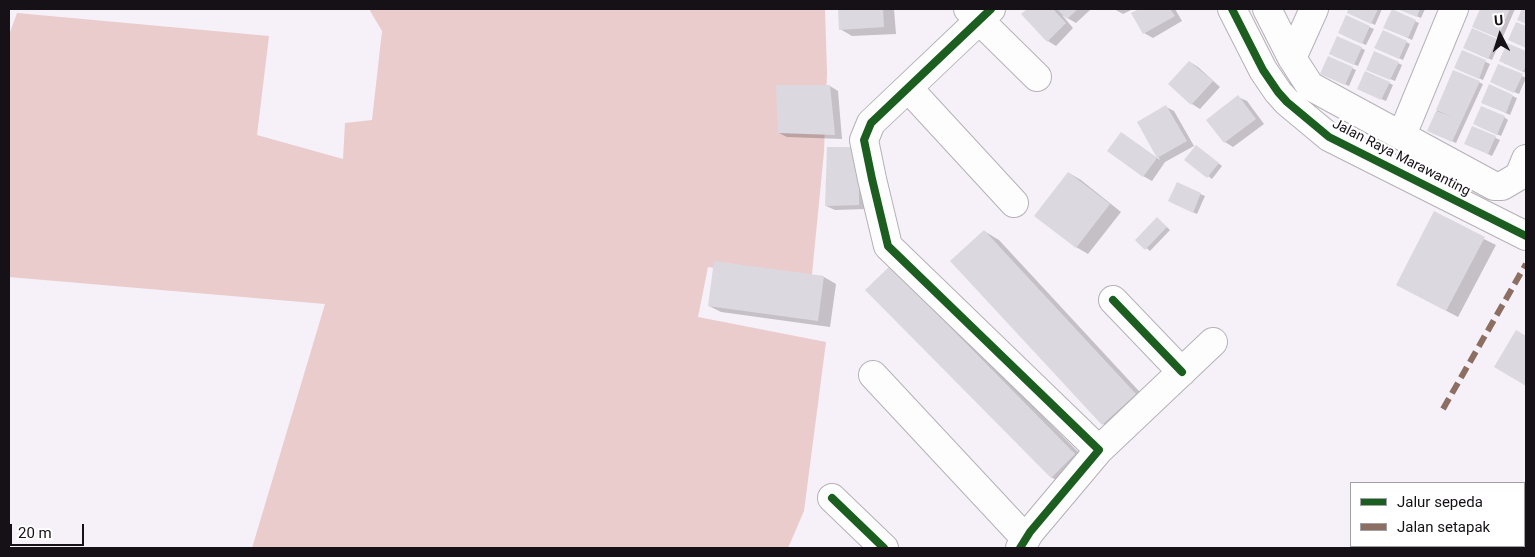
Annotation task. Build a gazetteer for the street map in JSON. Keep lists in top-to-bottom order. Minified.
{"streets":{"street":["Jalan Raya Marawanting"]},"legend":["Jalur sepeda","Jalan setapak"],"scale_bar":"20 m","north":"top"}
